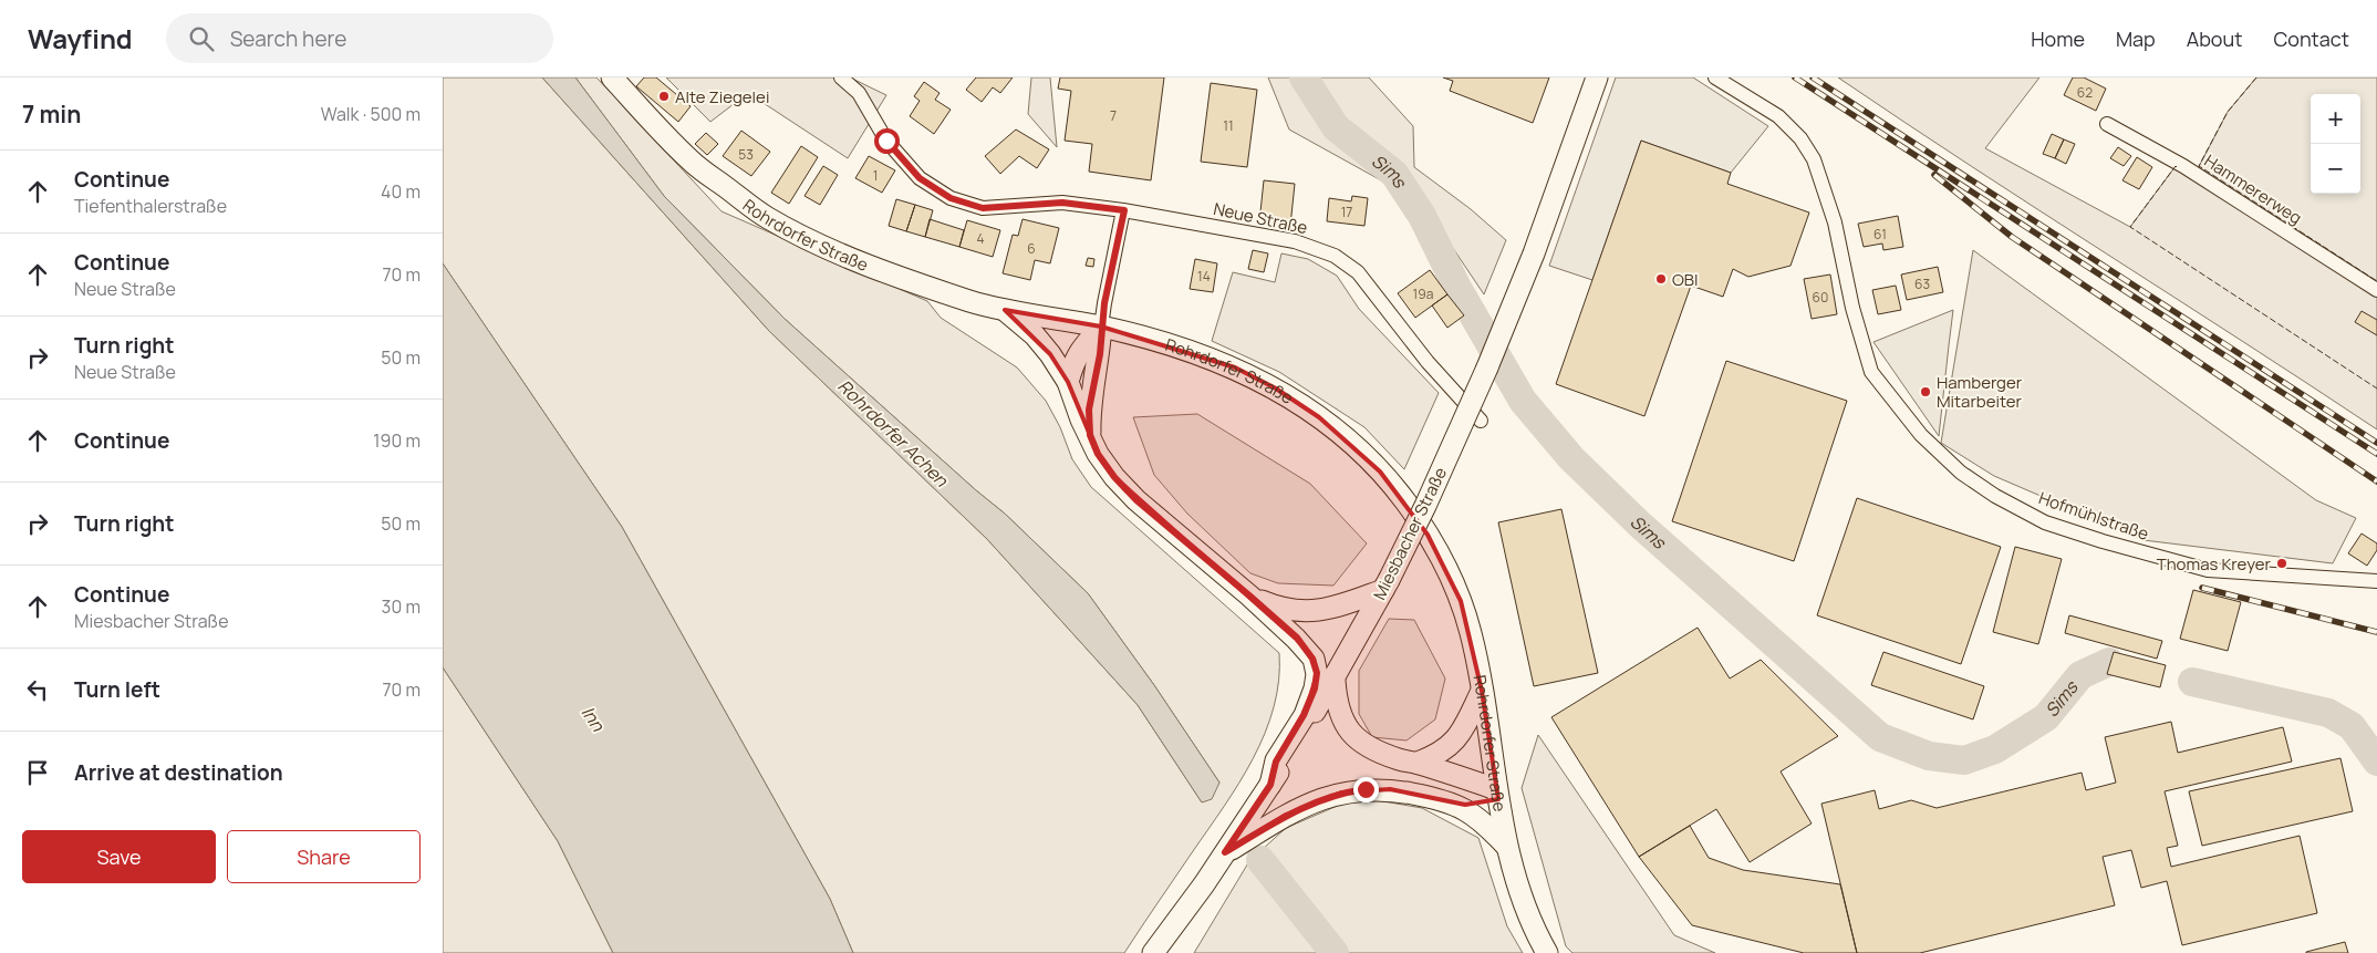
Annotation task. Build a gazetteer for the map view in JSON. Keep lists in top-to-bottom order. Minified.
{"streets":{"main road":["Rohrdorfer Straße","Miesbacher Straße"],"street":["Hammererweg","Neue Straße","Hofmühlstraße"]},"water":["Sims","Rohrdorfer Achen","Inn"],"places":["Alte Ziegelei","OBI","Hamberger Mitarbeiter","Thomas Kreyer"],"house_numbers":["62","7","11","53","1","17","61","4","6","14","63","19a","60"],"page":{"header":"Wayfind","search":"Search here","nav":["Home","Map","About","Contact"],"heading":["7 min","Walk · 500 m"],"map_buttons":["+","−"],"list":[["Continue","Tiefenthalerstraße","40 m"],["Continue","Neue Straße","70 m"],["Turn right","Neue Straße","50 m"],["Continue","190 m"],["Turn right","50 m"],["Continue","Miesbacher Straße","30 m"],["Turn left","70 m"],"Arrive at destination"],"buttons":["Save","Share"]}}
